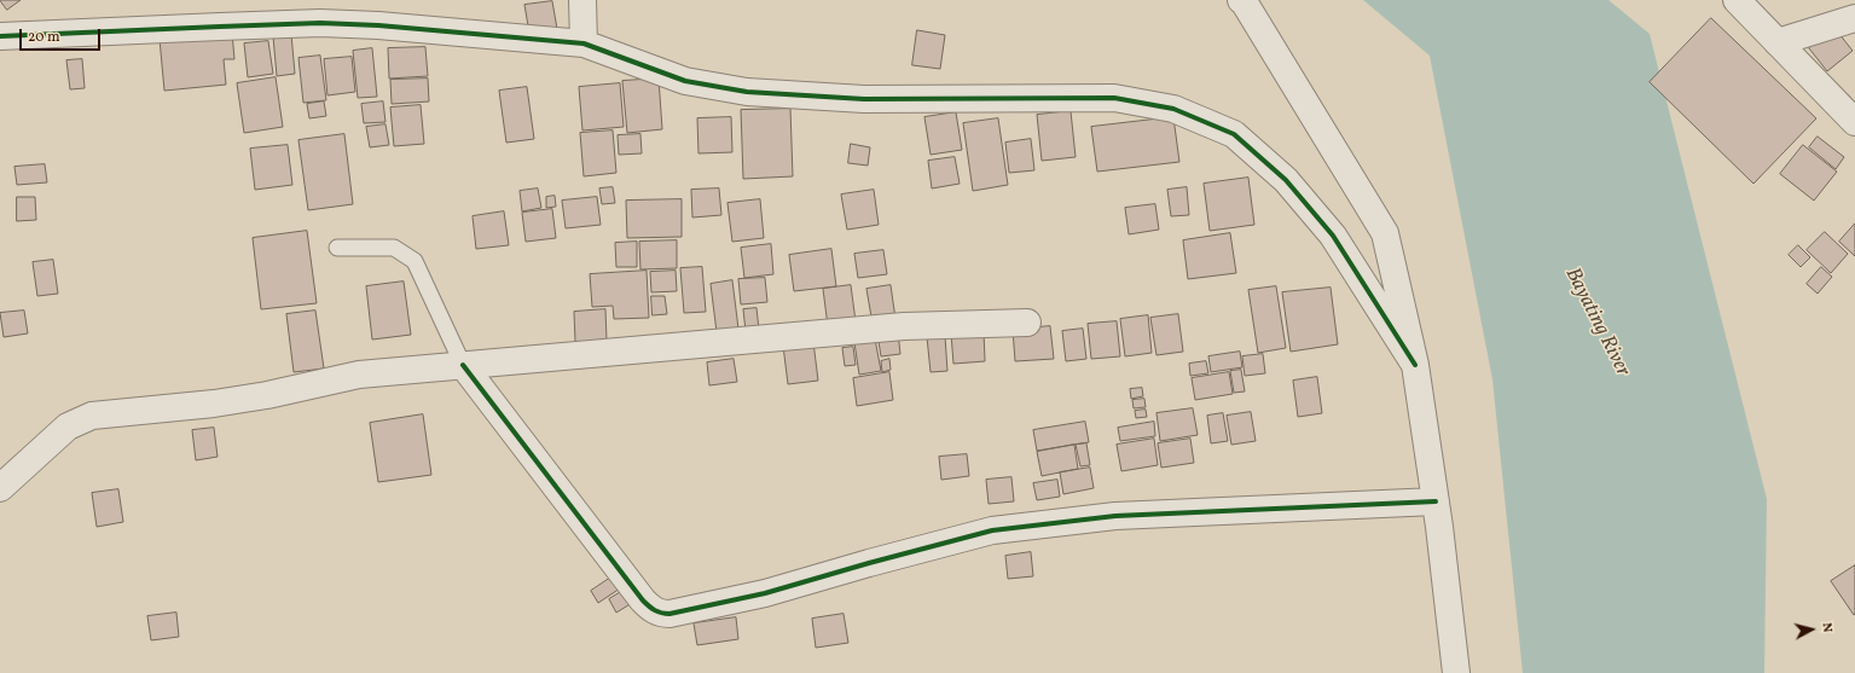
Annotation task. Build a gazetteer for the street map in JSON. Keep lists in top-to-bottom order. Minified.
{"water":["Bayating River"],"scale_bar":"20 m","north":"right"}
